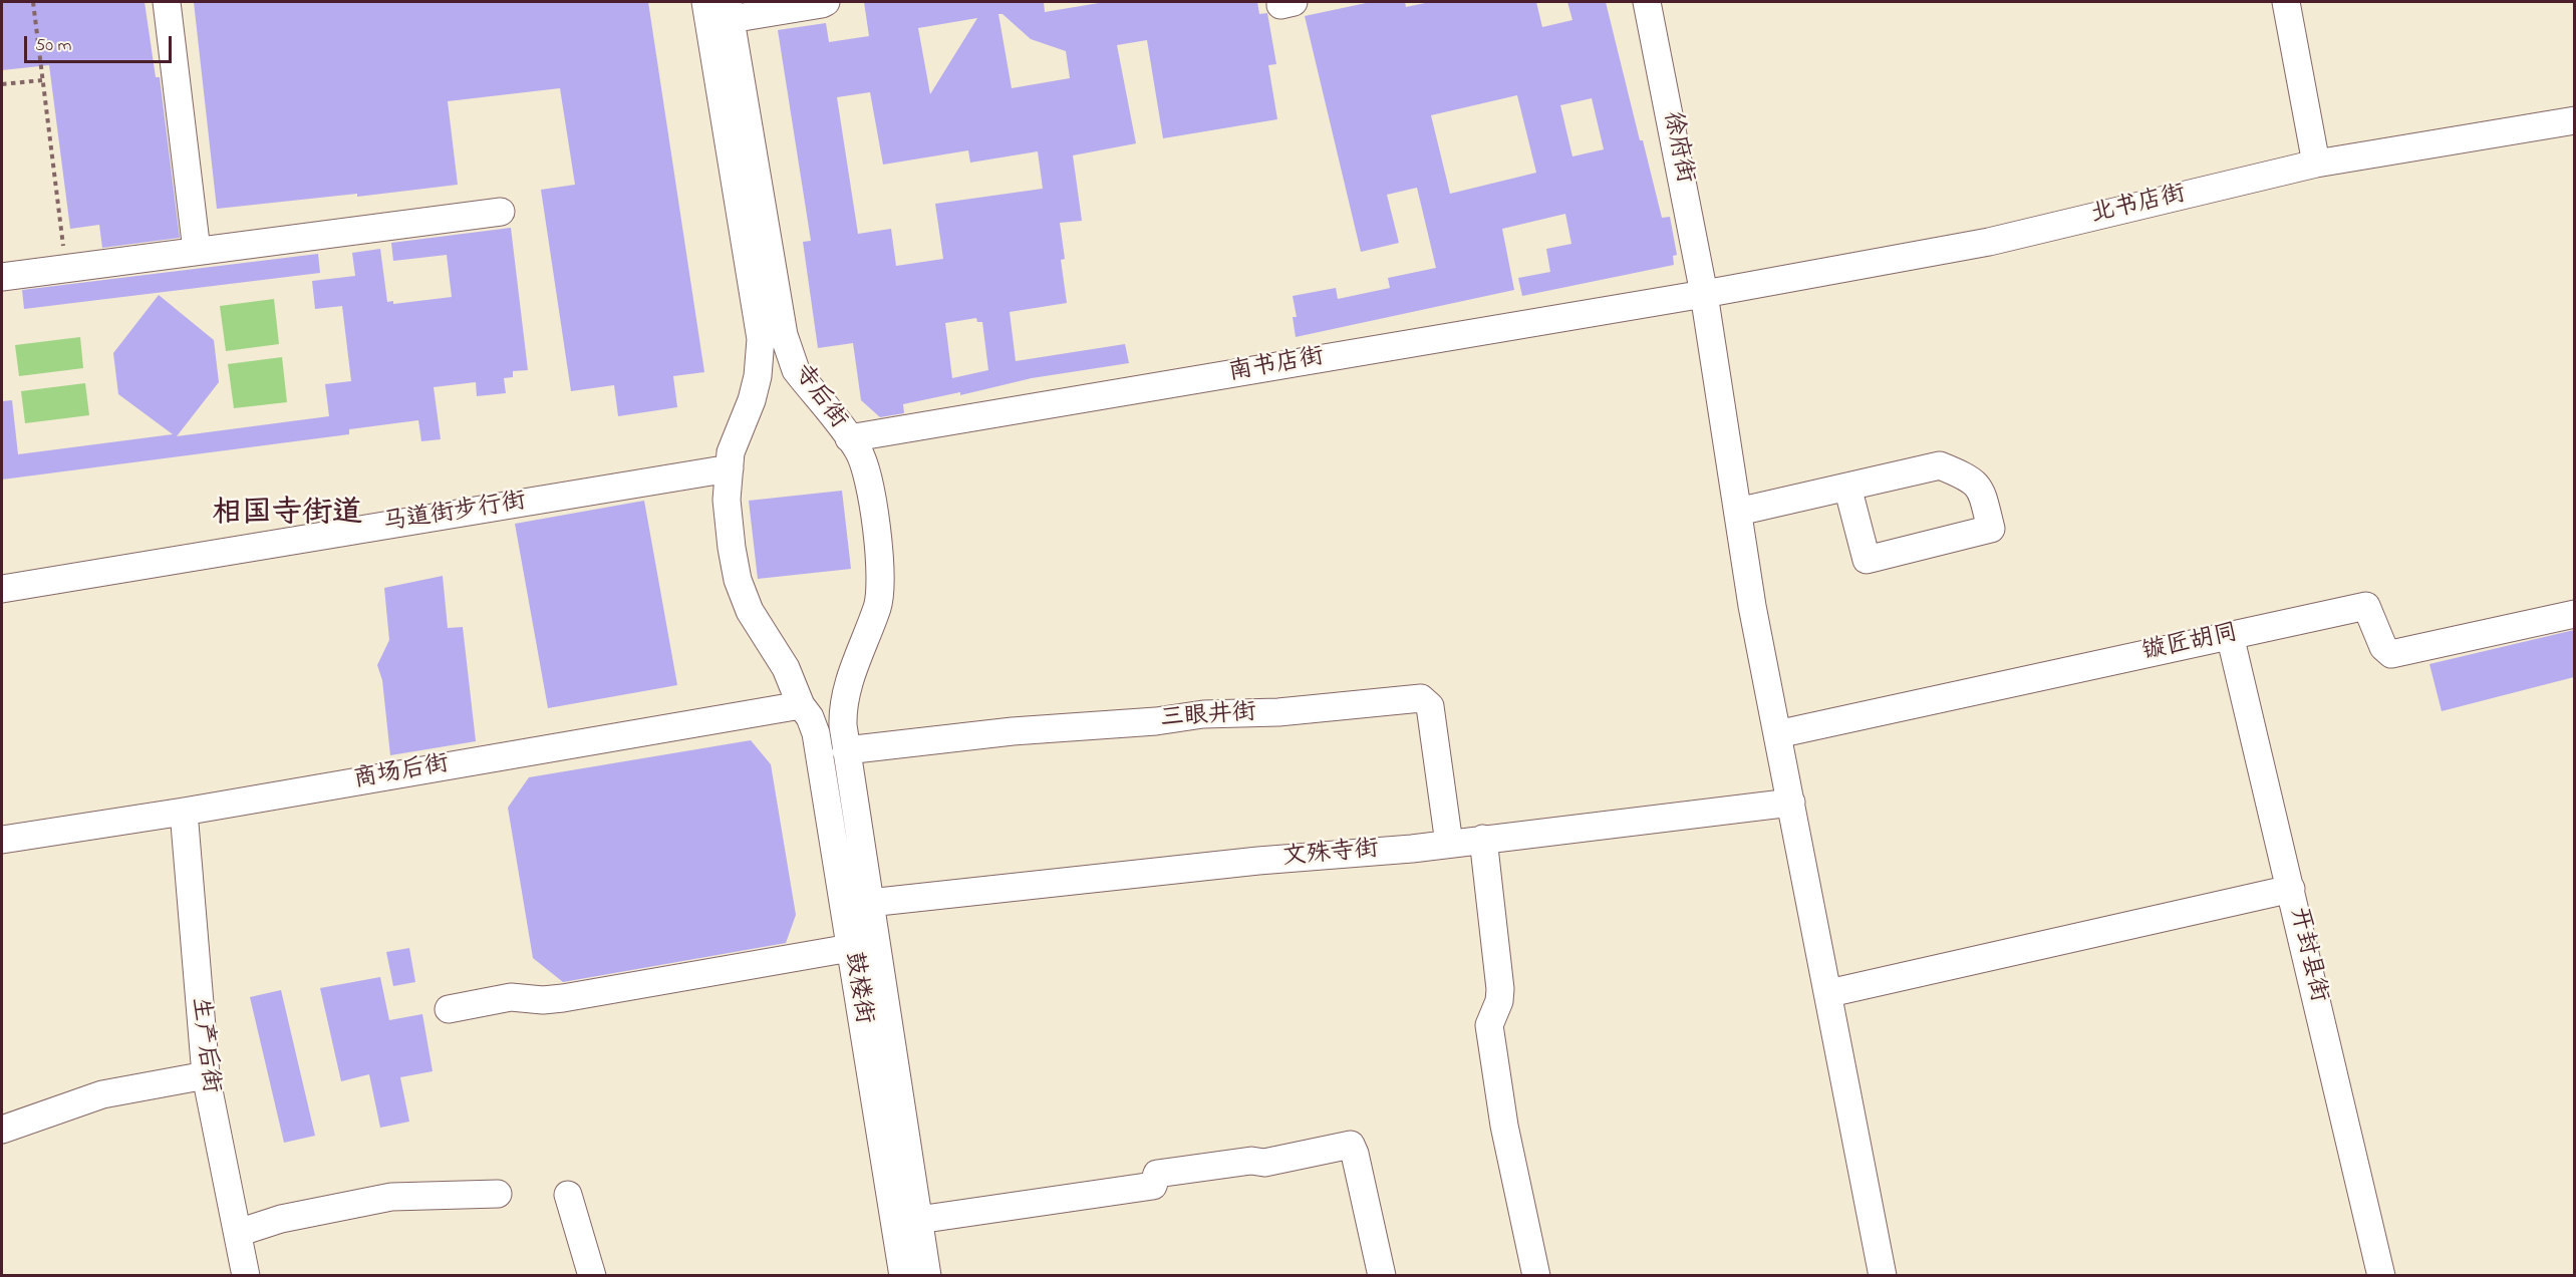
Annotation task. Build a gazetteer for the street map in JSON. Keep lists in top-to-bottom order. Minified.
{"streets":{"street":["徐府街","北书店街","南书店街","寺后街","马道街步行街","镟匠胡同","三眼井街","商场后街","文殊寺街","开封县街","鼓楼街","生产后街"]},"crossings":[["徐府街","北书店街"],["徐府街","南书店街"],["徐府街","镟匠胡同"],["徐府街","文殊寺街"],["北书店街","南书店街"],["南书店街","寺后街"],["寺后街","马道街步行街"],["寺后街","三眼井街"],["寺后街","商场后街"],["寺后街","鼓楼街"],["镟匠胡同","开封县街"],["三眼井街","文殊寺街"],["三眼井街","鼓楼街"],["商场后街","鼓楼街"],["商场后街","生产后街"],["文殊寺街","鼓楼街"]],"districts":["相国寺街道"],"scale_bar":"50 m"}
